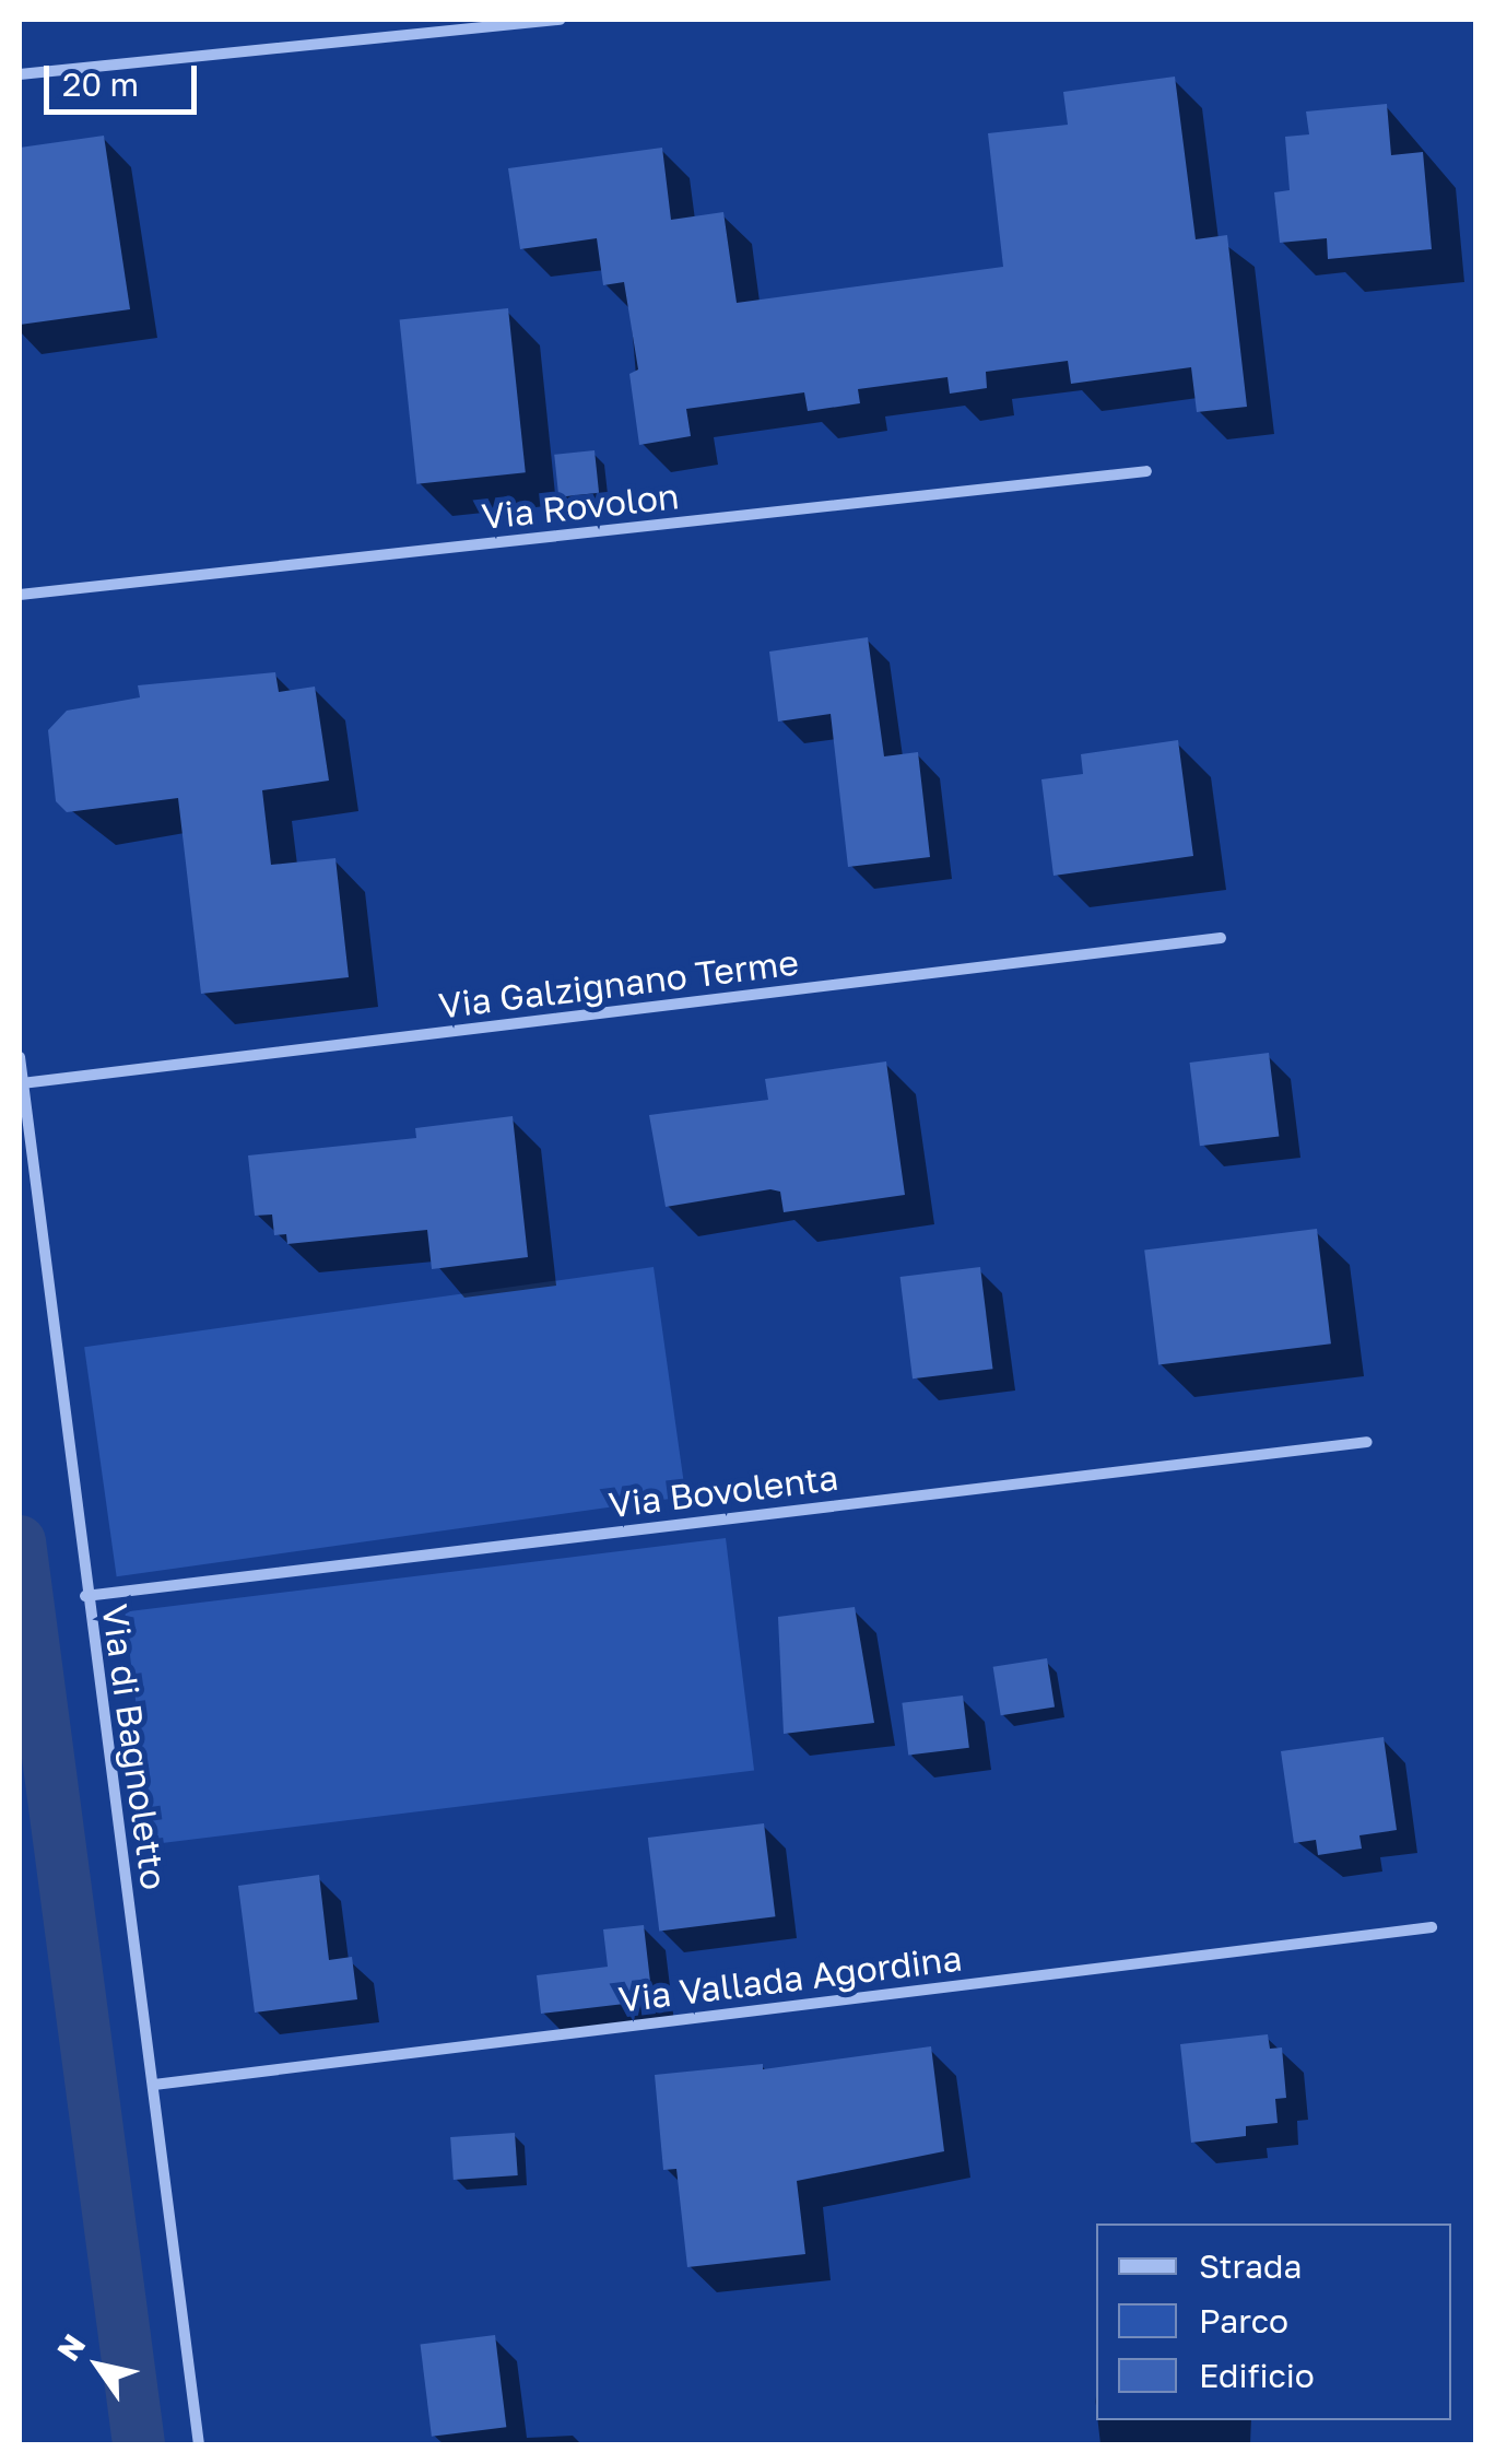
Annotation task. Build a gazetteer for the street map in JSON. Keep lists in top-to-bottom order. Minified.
{"streets":{"street":["Via Rovolon","Via Galzignano Terme","Via Bovolenta","Via di Bagnoletto","Via Vallada Agordina"]},"crossings":[["Via Galzignano Terme","Via di Bagnoletto"],["Via Bovolenta","Via di Bagnoletto"],["Via di Bagnoletto","Via Vallada Agordina"]],"legend":["Strada","Parco","Edificio"],"scale_bar":"20 m","north":"top left"}
